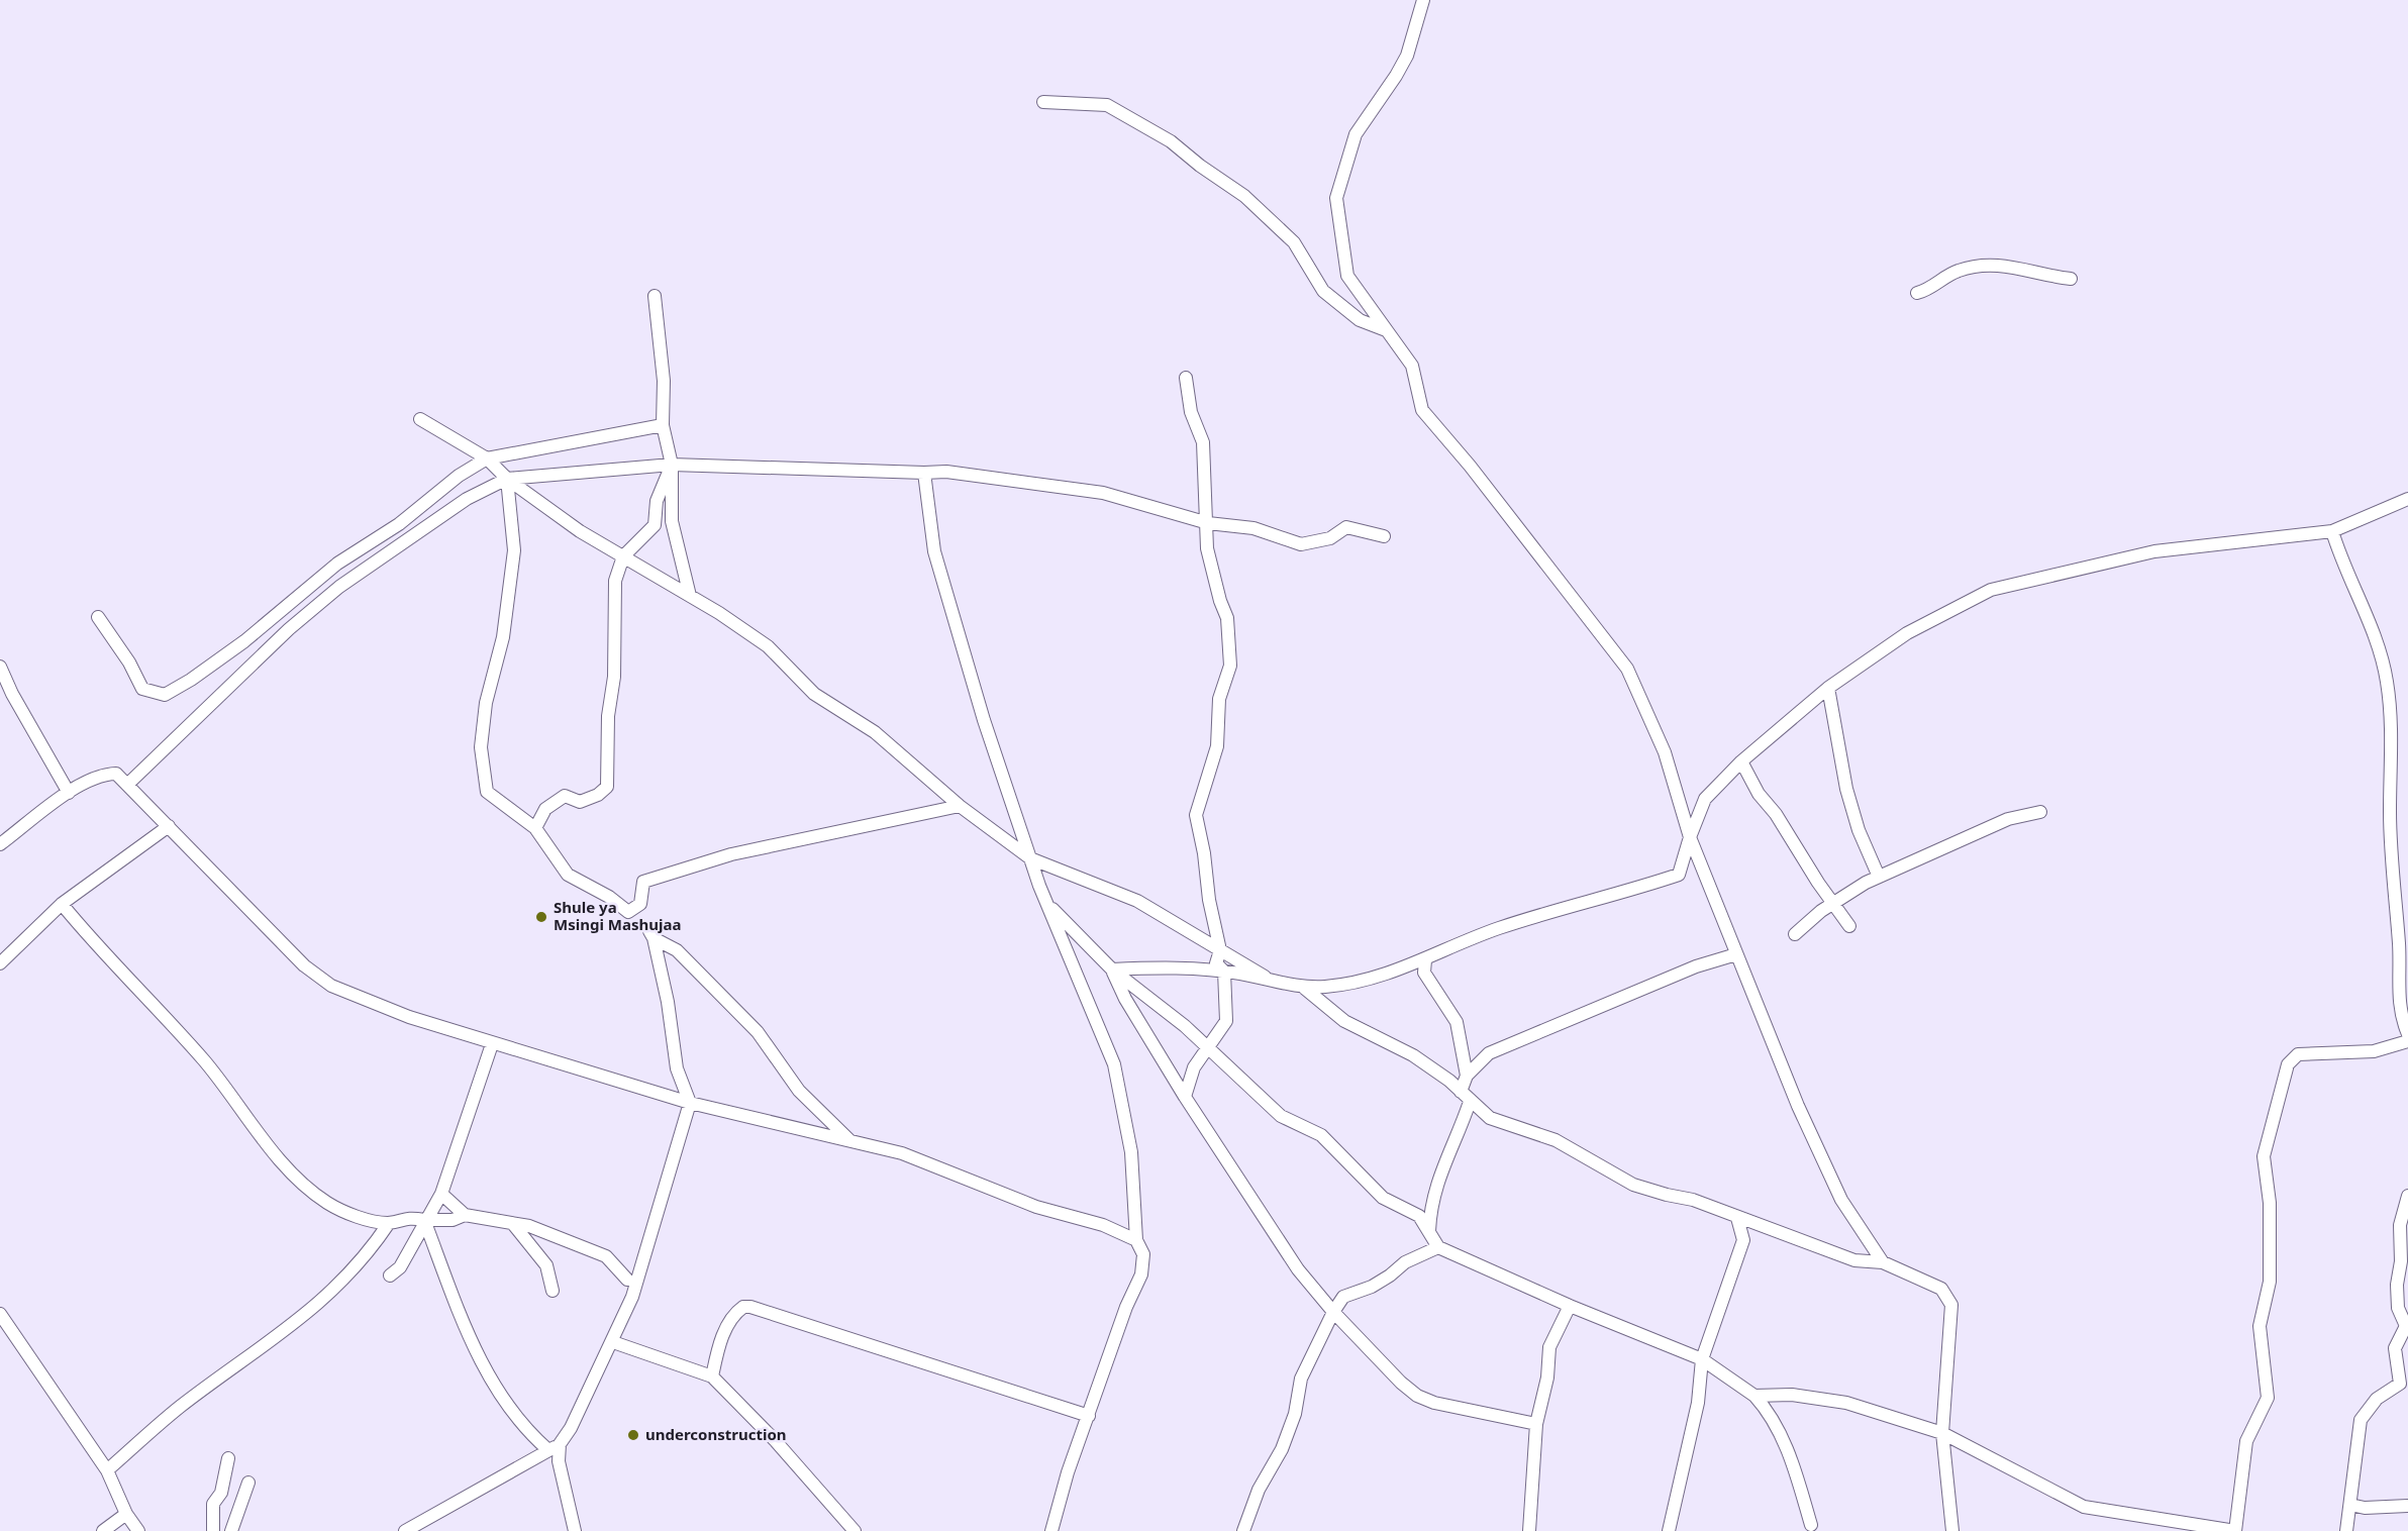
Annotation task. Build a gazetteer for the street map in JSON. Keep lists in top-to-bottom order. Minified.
{"places":["Shule ya Msingi Mashujaa","underconstruction"]}
